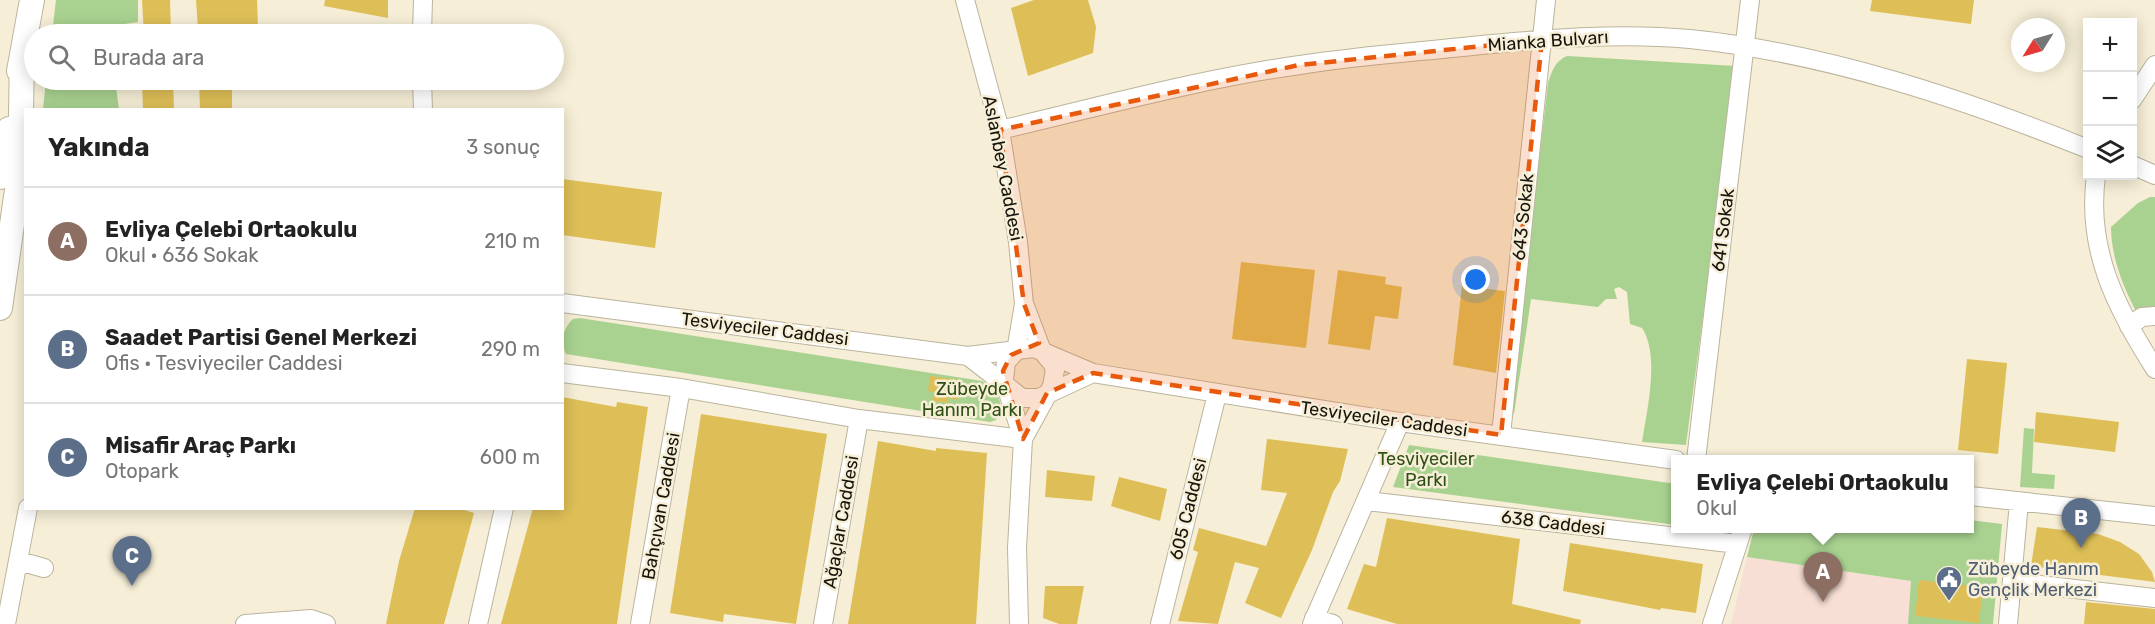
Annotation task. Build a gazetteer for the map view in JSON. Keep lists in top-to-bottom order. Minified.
{"streets":{"street":["Mianka Bulvarı","Aslanbey Caddesi","643 Sokak","641 Sokak","Tesviyeciler Caddesi","Bahçıvan Caddesi","605 Caddesi","Ağaçlar Caddesi","638 Caddesi"]},"crossings":[["Mianka Bulvarı","Aslanbey Caddesi"],["Mianka Bulvarı","643 Sokak"],["Mianka Bulvarı","641 Sokak"],["643 Sokak","Tesviyeciler Caddesi"],["Tesviyeciler Caddesi","605 Caddesi"]],"parks":["Zübeyde Hanım Parkı","Tesviyeciler Parkı"],"places":{"public building":["Zübeyde Hanım Gençlik Merkezi"]},"north":"bottom left","page":{"map_buttons":["+","−"],"search":"Burada ara","heading":["Yakında","3 sonuç"],"list":[{"mark":"A","name":"Evliya Çelebi Ortaokulu","note":"Okul · 636 Sokak","value":"210 m"},{"mark":"B","name":"Saadet Partisi Genel Merkezi","note":"Ofis · Tesviyeciler Caddesi","value":"290 m"},{"mark":"C","name":"Misafir Araç Parkı","note":"Otopark","value":"600 m"}],"popup":["Evliya Çelebi Ortaokulu","Okul"],"pins":["B","C","A"]}}
